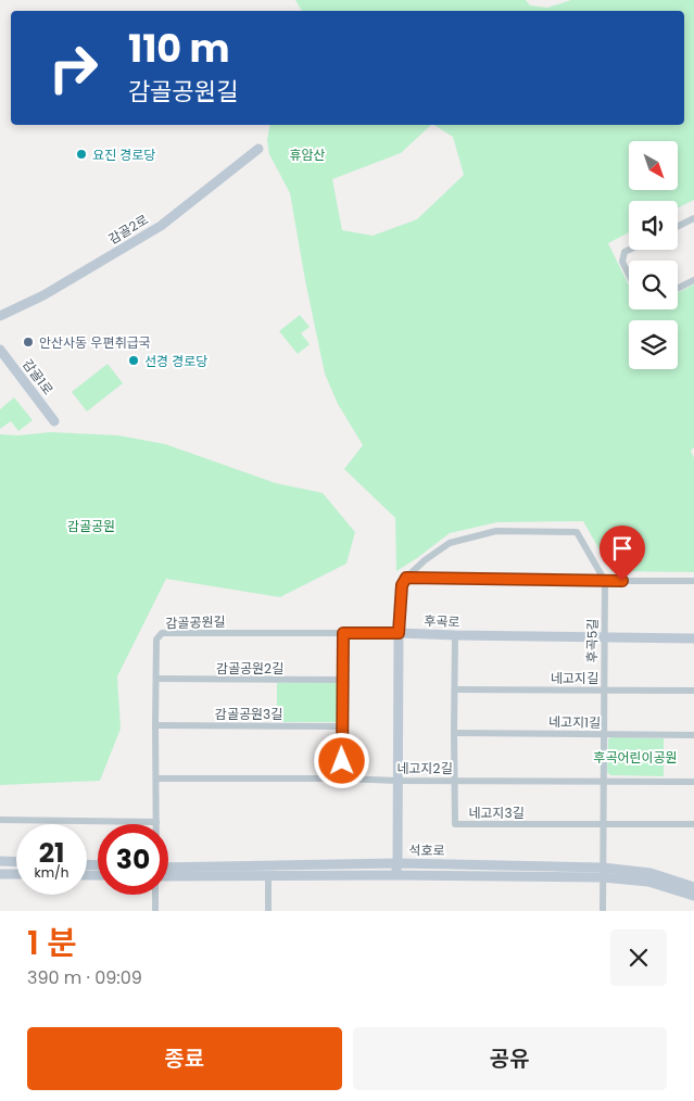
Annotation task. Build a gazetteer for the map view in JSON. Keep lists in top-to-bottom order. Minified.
{"streets":{"main road":["감골2로","감골1로","후곡로","석호로"],"street":["감골공원길","후곡5길","감골공원2길","네고지길","감골공원3길","네고지1길","네고지2길","네고지3길"]},"crossings":[["후곡로","감골공원길"],["후곡로","후곡5길"],["후곡로","네고지3길"],["감골공원길","감골공원2길"],["감골공원길","감골공원3길"],["감골공원길","네고지2길"],["후곡5길","네고지길"],["후곡5길","네고지1길"],["후곡5길","네고지2길"],["후곡5길","네고지3길"],["후곡5길","석호로"],["네고지길","네고지3길"],["네고지1길","네고지3길"],["네고지2길","네고지3길"]],"parks":["휴암산","감골공원","후곡어린이공원"],"places":["요진 경로당","안산사동 우편취급국","선경 경로당"],"north":"bottom right","page":{"turn":["110 m","감골공원길"],"speed":"21 km/h","limit":"30","heading":["1 분","390 m · 09:09"],"buttons":["종료","공유"]}}
